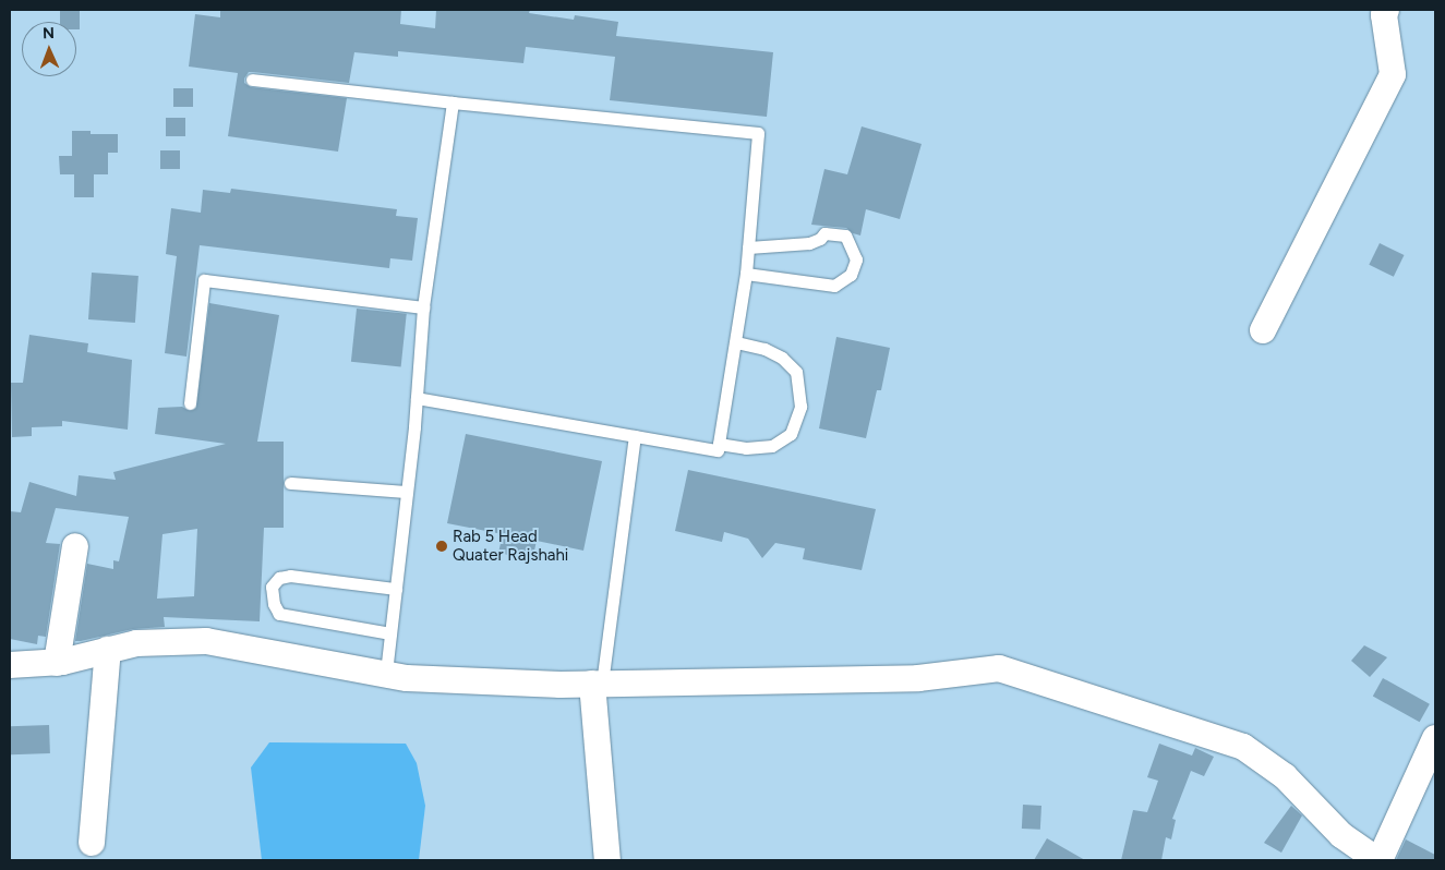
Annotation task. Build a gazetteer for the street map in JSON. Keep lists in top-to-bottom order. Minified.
{"places":["Rab 5 Head Quater Rajshahi"],"north":"top"}
